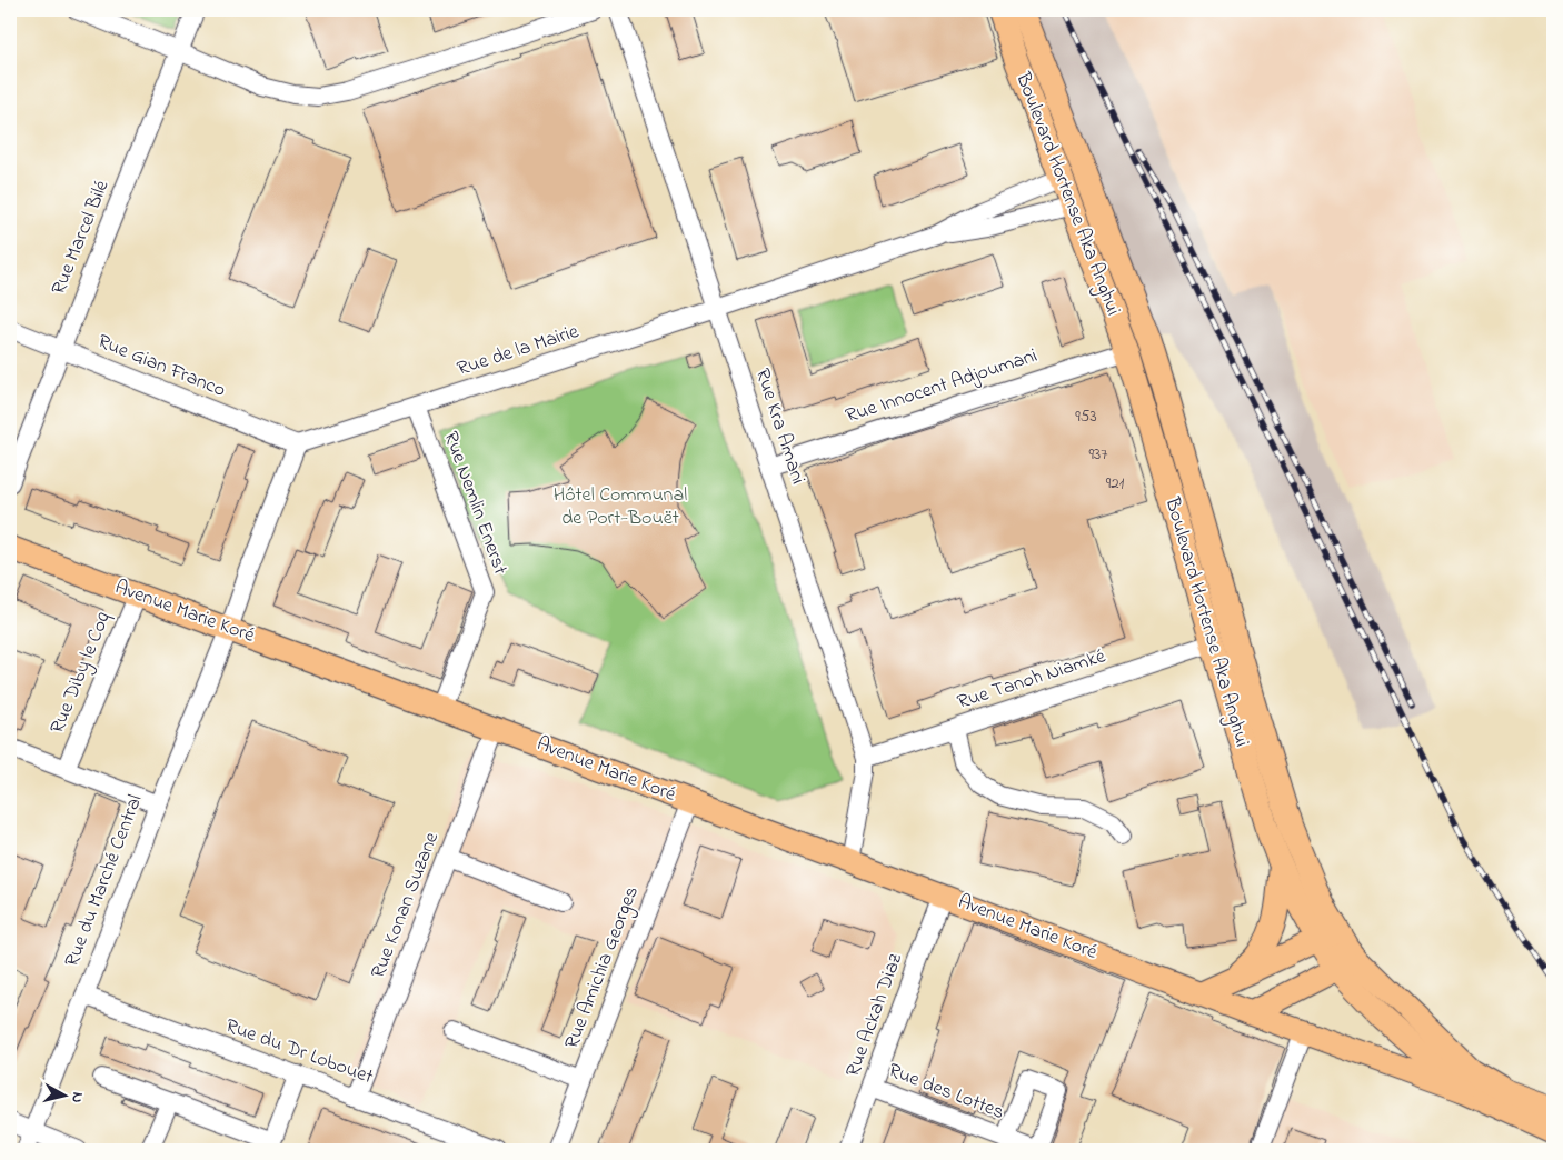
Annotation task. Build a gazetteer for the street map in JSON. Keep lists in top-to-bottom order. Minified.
{"streets":{"main road":["Boulevard Hortense Aka Anghui","Avenue Marie Koré"],"street":["Rue Marcel Bilé","Rue de la Mairie","Rue Gian Franco","Rue Innocent Adjoumani","Rue Kra Amani","Rue Nemlin Enerst","Rue Diby le Coq","Rue Tanoh Niamké","Rue du Marché Central","Rue Konan Suzane","Rue Amichia Georges","Rue Ackah Diaz","Rue du Dr Lobouet","Rue des Lottes"]},"crossings":[["Boulevard Hortense Aka Anghui","Rue de la Mairie"],["Boulevard Hortense Aka Anghui","Rue Innocent Adjoumani"],["Boulevard Hortense Aka Anghui","Avenue Marie Koré"],["Boulevard Hortense Aka Anghui","Rue Tanoh Niamké"],["Rue Marcel Bilé","Rue Gian Franco"],["Rue de la Mairie","Rue Gian Franco"],["Rue de la Mairie","Rue Kra Amani"],["Rue de la Mairie","Rue Nemlin Enerst"],["Rue Innocent Adjoumani","Rue Kra Amani"],["Rue Kra Amani","Avenue Marie Koré"],["Rue Kra Amani","Rue Tanoh Niamké"],["Rue Nemlin Enerst","Avenue Marie Koré"],["Avenue Marie Koré","Rue Diby le Coq"],["Avenue Marie Koré","Rue du Marché Central"],["Avenue Marie Koré","Rue Konan Suzane"],["Avenue Marie Koré","Rue Amichia Georges"],["Avenue Marie Koré","Rue Ackah Diaz"],["Rue du Marché Central","Rue du Dr Lobouet"],["Rue Konan Suzane","Rue du Dr Lobouet"],["Rue Ackah Diaz","Rue des Lottes"]],"parks":["Hôtel Communal de Port-Bouët"],"house_numbers":["953","937","921"],"north":"right"}
